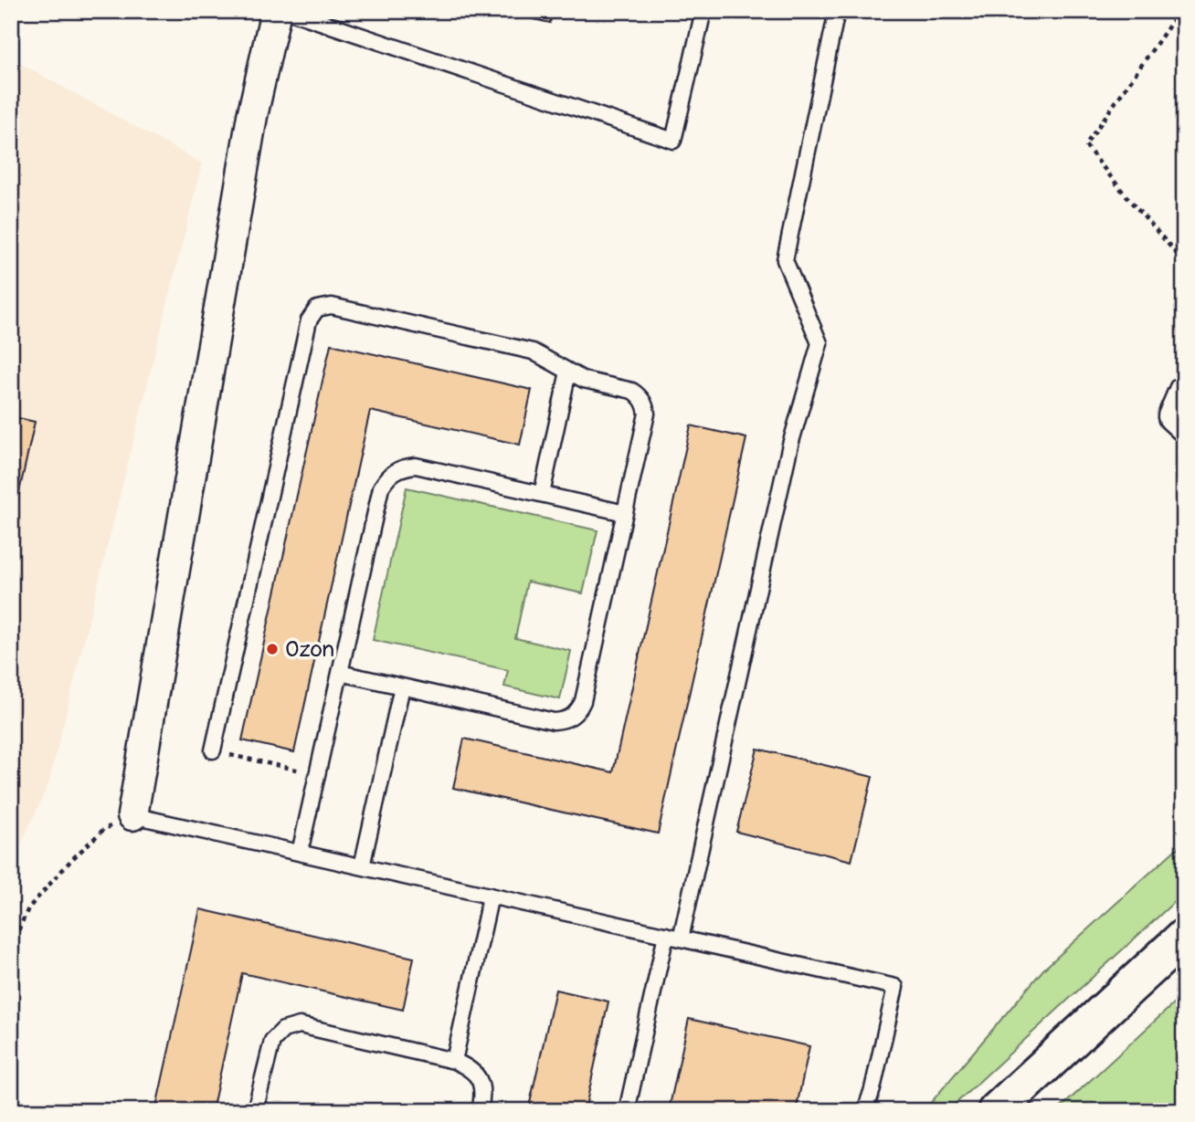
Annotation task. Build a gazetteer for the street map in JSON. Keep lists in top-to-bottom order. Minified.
{"places":["Ozon"]}
